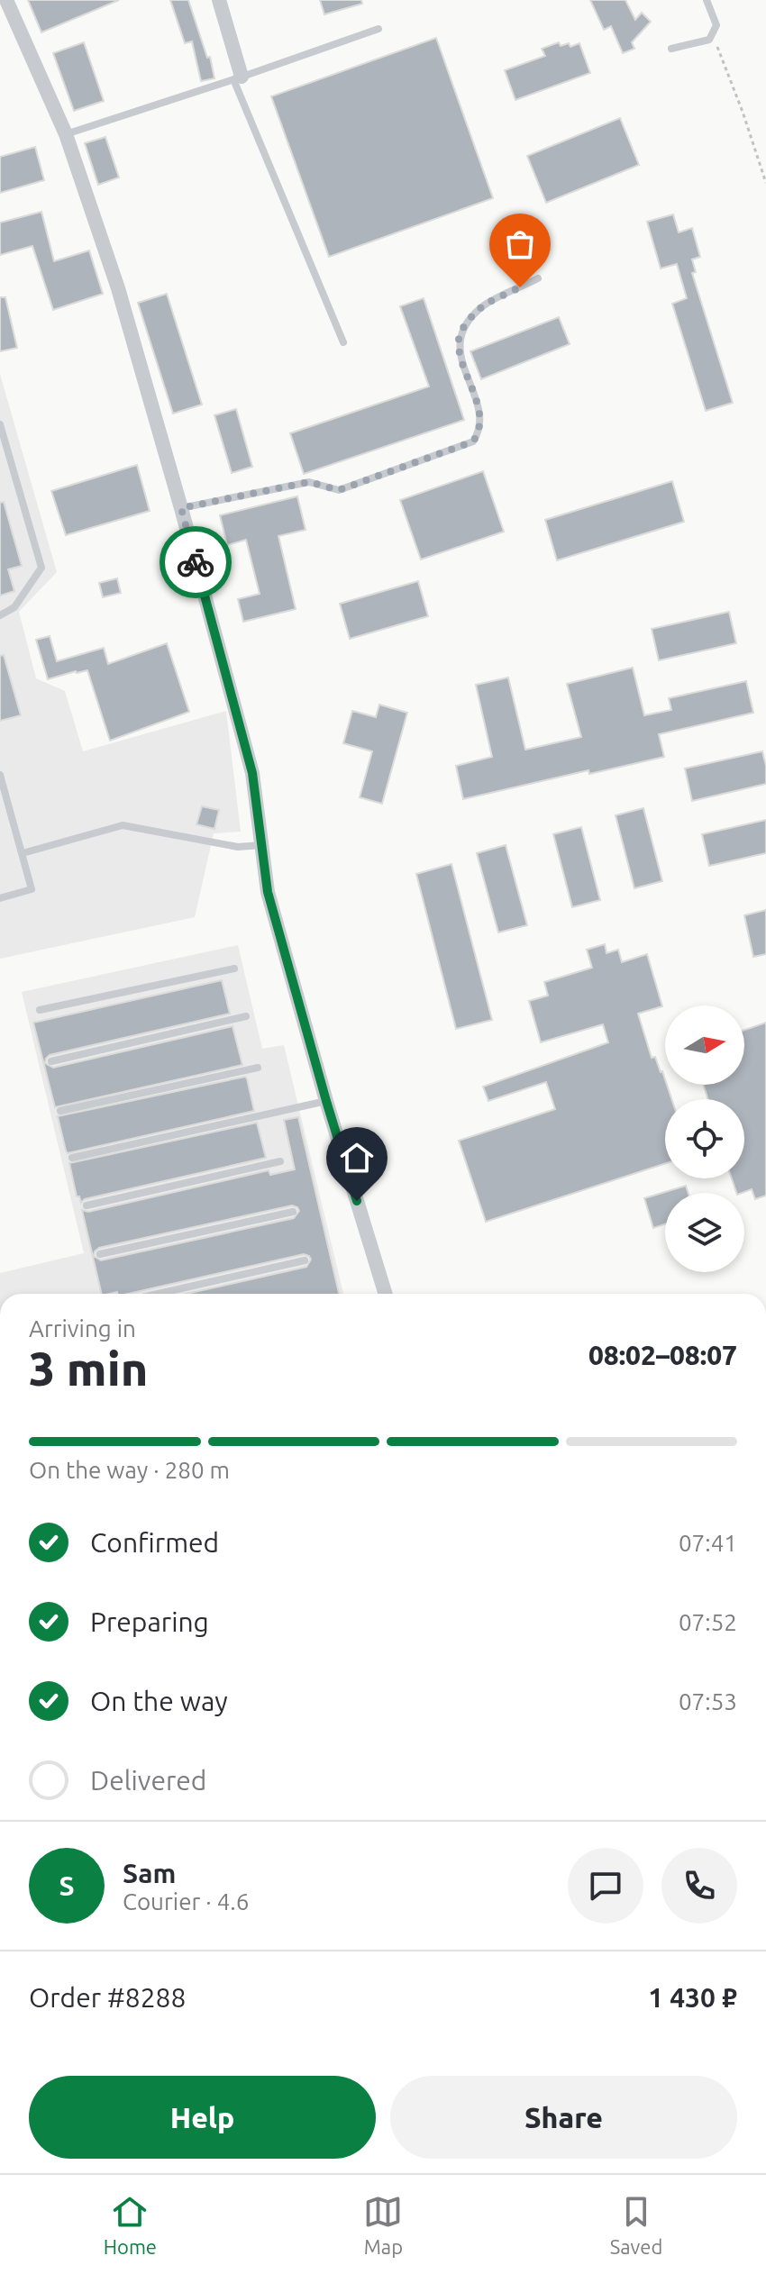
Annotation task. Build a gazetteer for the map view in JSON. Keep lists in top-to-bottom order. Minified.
{"north":"right","page":{"heading":["3 min","Arriving in","08:02–08:07"],"panel":["Sam","Courier · 4.6","Order #8288","1 430 ₽"],"bar":"On the way · 280 m","list":[["Confirmed","07:41"],["Preparing","07:52"],["On the way","07:53"],"Delivered"],"round":"S","buttons":["Help","Share"],"tabs":["Home","Map","Saved"]}}
